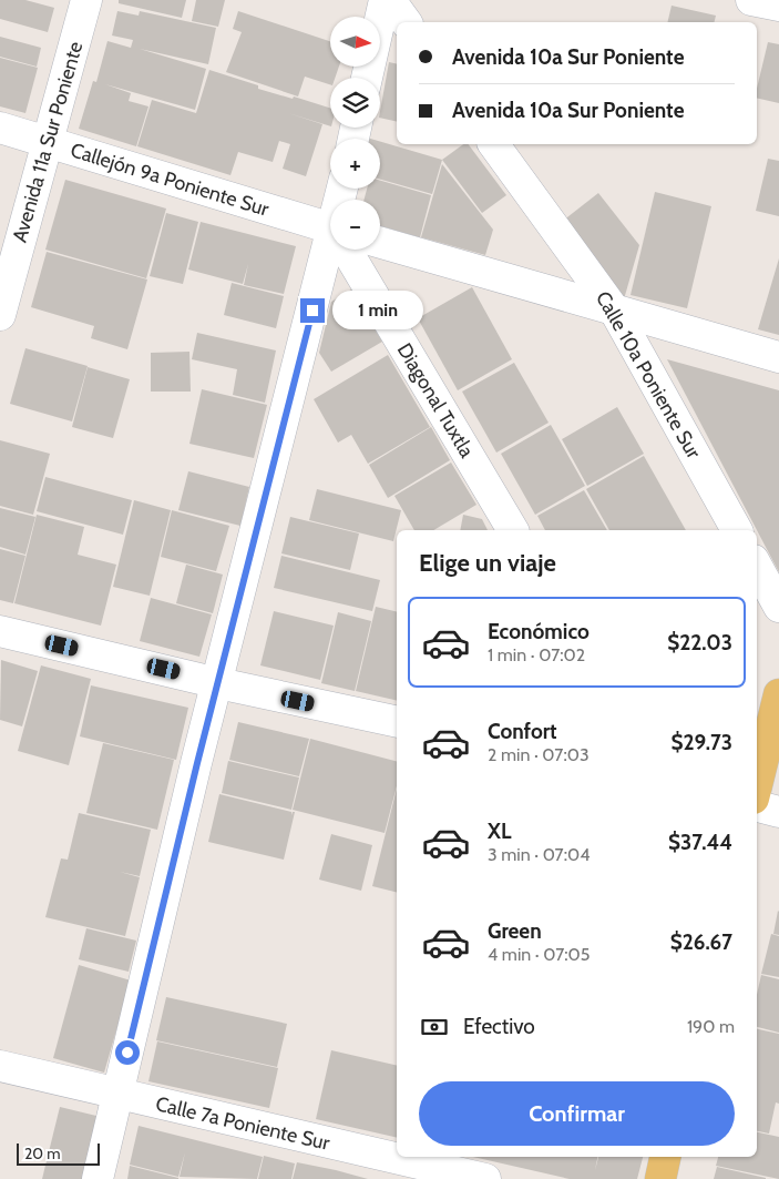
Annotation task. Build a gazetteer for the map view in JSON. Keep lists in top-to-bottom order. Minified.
{"streets":{"street":["Avenida 11a Sur Poniente","Callejón 9a Poniente Sur","Calle 10a Poniente Sur","Diagonal Tuxtla","Calle 7a Poniente Sur"]},"crossings":[["Avenida 11a Sur Poniente","Callejón 9a Poniente Sur"]],"scale_bar":"20 m","north":"right","page":{"map_buttons":["+","−"],"banner":["Avenida 10a Sur Poniente","Avenida 10a Sur Poniente"],"bubble":"1 min","heading":"Elige un viaje","list":[{"name":"Económico","note":"1 min · 07:02","value":"$22.03"},{"name":"Confort","note":"2 min · 07:03","value":"$29.73"},{"name":"XL","note":"3 min · 07:04","value":"$37.44"},{"name":"Green","note":"4 min · 07:05","value":"$26.67"}],"pay":["Efectivo","190 m"],"buttons":"Confirmar","scale":"20 m"}}
